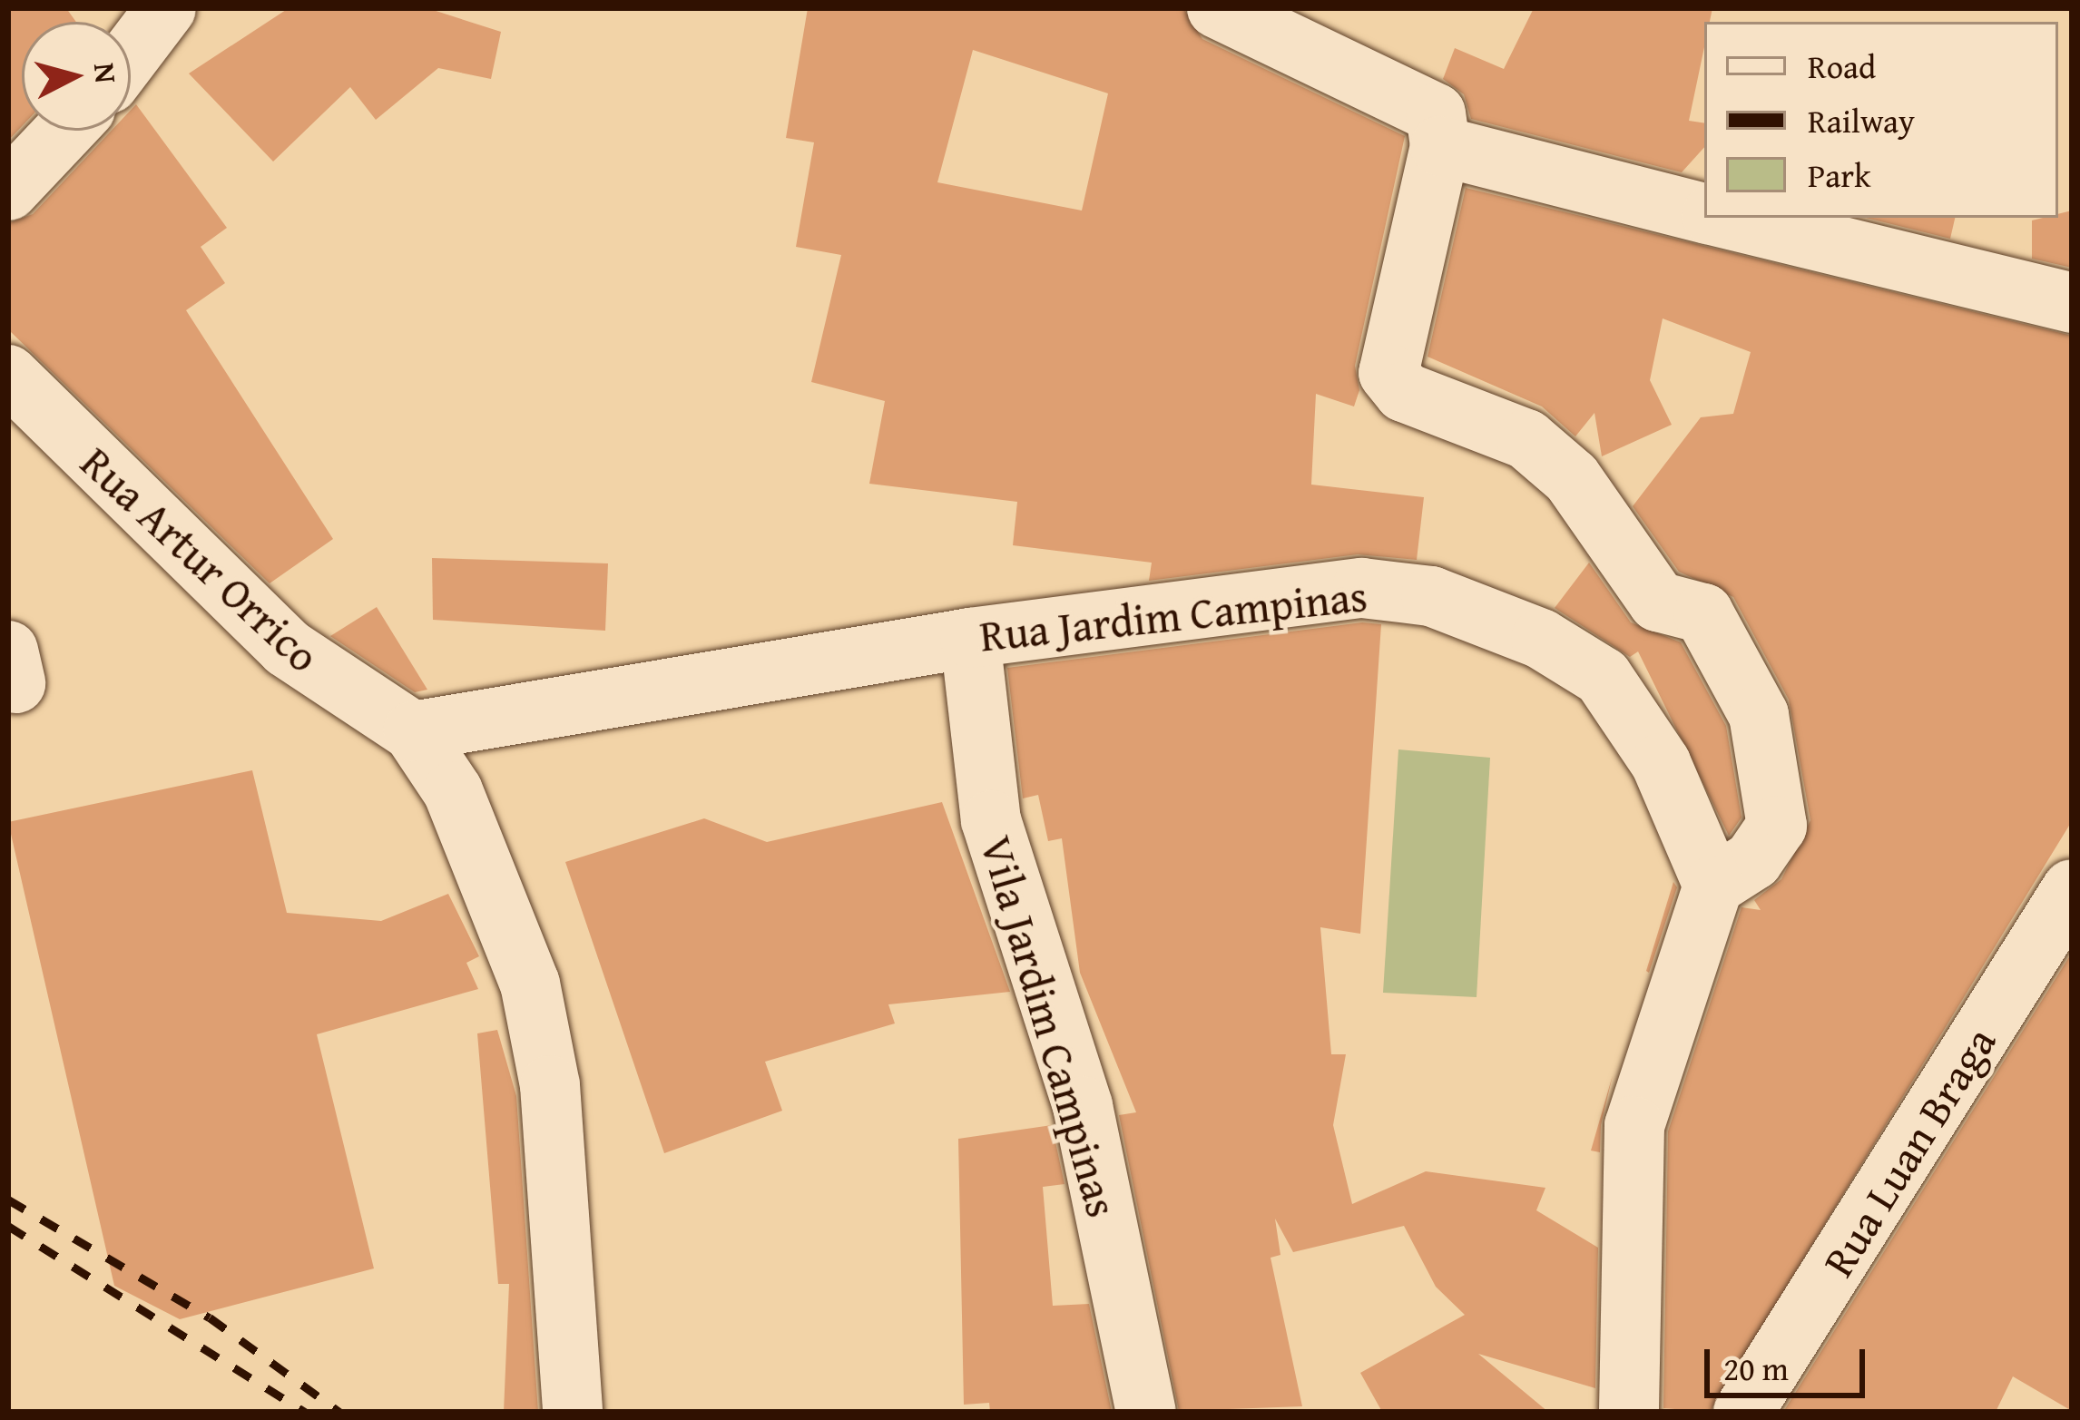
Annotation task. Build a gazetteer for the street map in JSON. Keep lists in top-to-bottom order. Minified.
{"streets":{"street":["Rua Artur Orrico","Rua Jardim Campinas","Vila Jardim Campinas","Rua Luan Braga"]},"crossings":[["Rua Artur Orrico","Rua Jardim Campinas"],["Rua Jardim Campinas","Vila Jardim Campinas"]],"legend":["Road","Railway","Park"],"scale_bar":"20 m","north":"right"}
